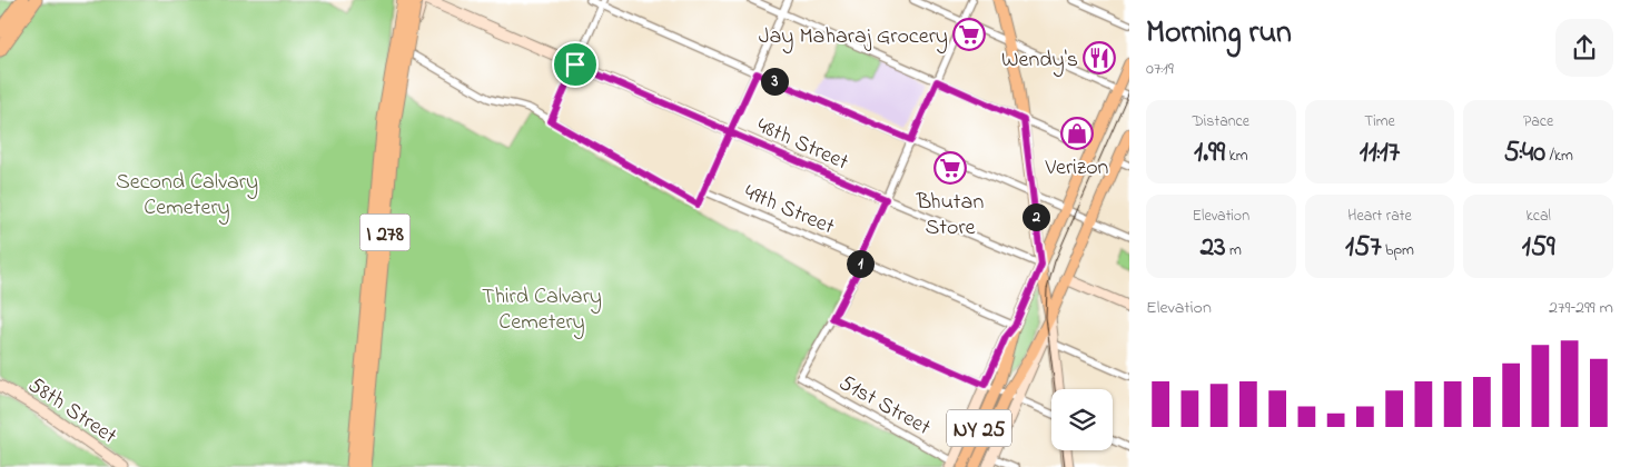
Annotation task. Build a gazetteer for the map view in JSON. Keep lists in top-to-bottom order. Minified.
{"streets":{"highway":["I 278"],"main road":["NY 25"],"street":["48th Street","49th Street","51st Street","58th Street"]},"crossings":[["48th Street","NY 25"],["49th Street","NY 25"]],"parks":["Second Calvary Cemetery","Third Calvary Cemetery"],"places":{"supermarket":["Jay Maharaj Grocery","Bhutan Store"],"restaurant":["Wendy's"],"shop":["Verizon"]},"page":{"heading":["Morning run","07:19"],"pins":["3","2","1"],"stats":[["Distance","1.99 km"],["Time","11:17"],["Pace","5:40 /km"],["Elevation","23 m"],["Heart rate","157 bpm"],["kcal","159"]],"chart":["Elevation","279–299 m"]}}
